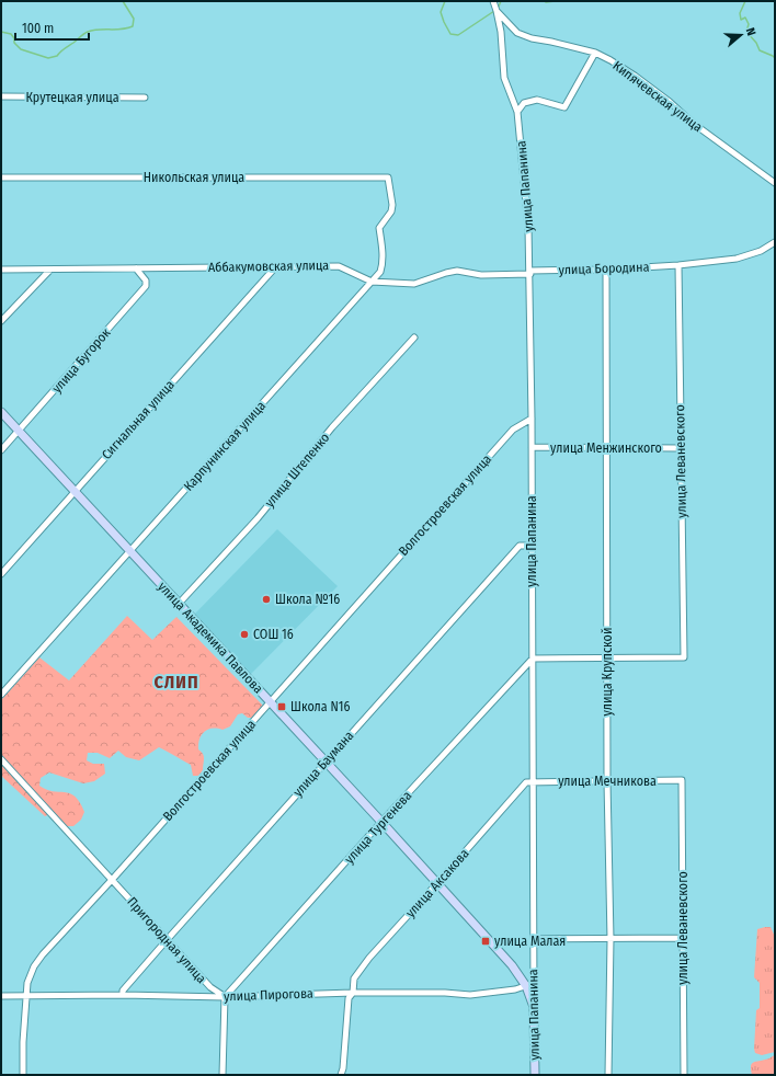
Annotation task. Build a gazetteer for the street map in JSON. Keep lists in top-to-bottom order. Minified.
{"streets":{"street":["Кипячевская улица","Крутецкая улица","Никольская улица","улица Папанина","Аббакумовская улица","улица Бородина","улица Бугорок","Сигнальная улица","Карпунинская улица","улица Менжинского","улица Леваневского","улица Штепенко","Волгостроевская улица","улица Академика Павлова","улица Крупской","улица Баумана","улица Мечникова","улица Тургенева","улица Аксакова","Пригородная улица","улица Пирогова"]},"crossings":[["Кипячевская улица","улица Папанина"],["Никольская улица","Карпунинская улица"],["улица Папанина","Аббакумовская улица"],["улица Папанина","улица Бородина"],["улица Папанина","улица Менжинского"],["улица Папанина","Волгостроевская улица"],["улица Папанина","улица Академика Павлова"],["улица Папанина","улица Баумана"],["улица Папанина","улица Мечникова"],["улица Папанина","улица Тургенева"],["улица Папанина","улица Аксакова"],["улица Папанина","улица Пирогова"],["Аббакумовская улица","улица Бородина"],["Аббакумовская улица","улица Бугорок"],["Аббакумовская улица","Сигнальная улица"],["Аббакумовская улица","Карпунинская улица"],["улица Бородина","улица Леваневского"],["улица Бородина","улица Крупской"],["улица Бугорок","улица Академика Павлова"],["Сигнальная улица","улица Академика Павлова"],["Карпунинская улица","улица Академика Павлова"],["улица Менжинского","улица Леваневского"],["улица Менжинского","улица Крупской"],["улица Леваневского","улица Крупской"],["улица Леваневского","улица Мечникова"],["улица Штепенко","улица Академика Павлова"],["Волгостроевская улица","улица Академика Павлова"],["Волгостроевская улица","Пригородная улица"],["Волгостроевская улица","улица Пирогова"],["улица Академика Павлова","улица Баумана"],["улица Академика Павлова","улица Тургенева"],["улица Академика Павлова","улица Аксакова"],["улица Академика Павлова","улица Пирогова"],["улица Крупской","улица Мечникова"],["улица Баумана","Пригородная улица"],["улица Баумана","улица Пирогова"],["улица Мечникова","улица Аксакова"],["улица Тургенева","Пригородная улица"],["улица Тургенева","улица Пирогова"],["улица Аксакова","улица Пирогова"],["Пригородная улица","улица Пирогова"]],"districts":["СЛИП"],"places":{"other":["Школа №16","СОШ 16"],"transit":["Школа N16","улица Малая"]},"scale_bar":"100 m","north":"right"}
